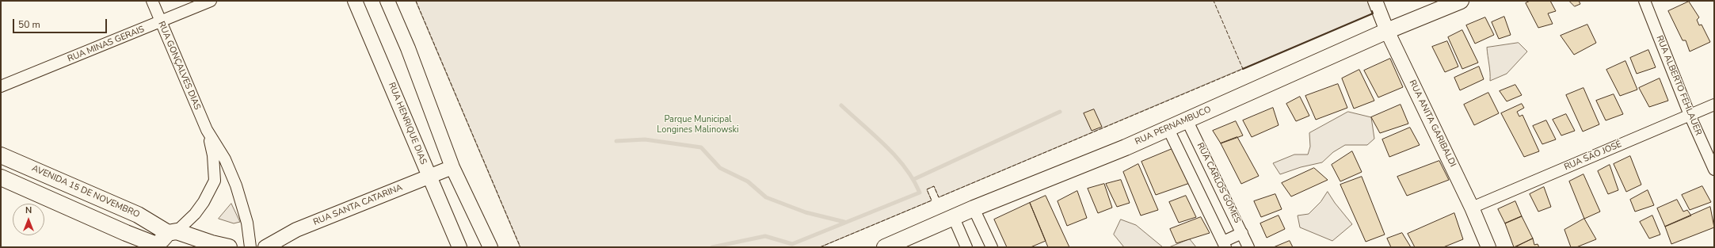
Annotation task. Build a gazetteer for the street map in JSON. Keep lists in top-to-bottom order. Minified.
{"streets":{"main road":["RUA PERNAMBUCO","AVENIDA 15 DE NOVEMBRO"],"street":["RUA MINAS GERAIS","RUA GONÇALVES DIAS","RUA ALBERTO FEHLAUER","RUA HENRIQUE DIAS","RUA ANITA GARIBALDI","RUA SÃO JOSÉ","RUA CARLOS GOMES","RUA SANTA CATARINA"]},"crossings":[["RUA MINAS GERAIS","RUA GONÇALVES DIAS"],["RUA GONÇALVES DIAS","AVENIDA 15 DE NOVEMBRO"],["RUA ALBERTO FEHLAUER","RUA SÃO JOSÉ"],["RUA HENRIQUE DIAS","RUA SANTA CATARINA"],["RUA ANITA GARIBALDI","RUA PERNAMBUCO"],["RUA ANITA GARIBALDI","RUA SÃO JOSÉ"],["RUA PERNAMBUCO","RUA CARLOS GOMES"]],"parks":["Parque Municipal Longines Malinowski"],"scale_bar":"50 m","north":"top"}
